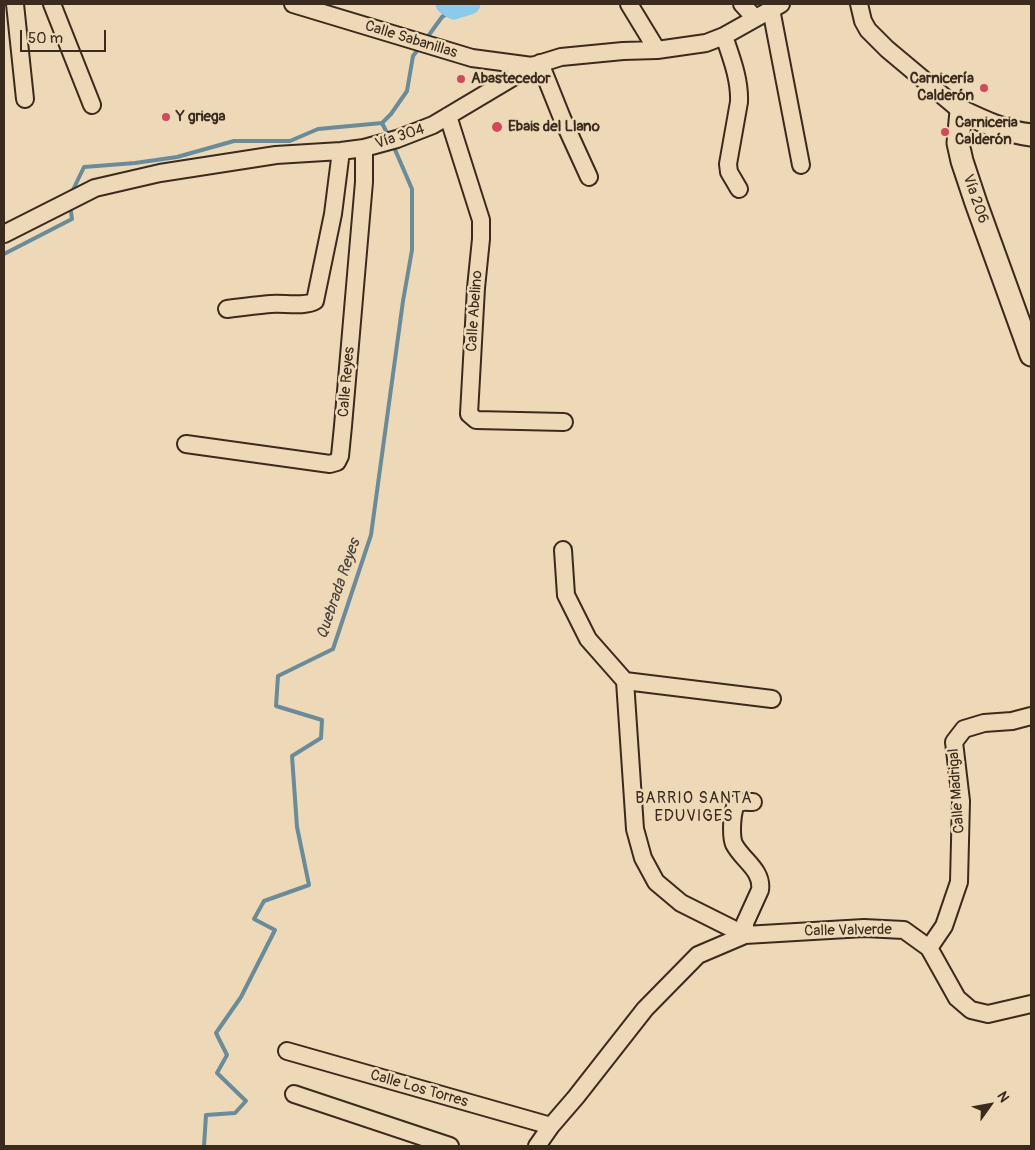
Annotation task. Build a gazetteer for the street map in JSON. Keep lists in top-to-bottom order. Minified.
{"streets":{"main road":["Vía 206"],"street":["Calle Sabanillas","Vía 304","Calle Abelino","Calle Reyes","Calle Madrigal","Calle Valverde","Calle Los Torres"]},"crossings":[["Calle Sabanillas","Vía 304"],["Vía 304","Calle Abelino"],["Vía 304","Calle Reyes"],["Calle Madrigal","Calle Valverde"],["Calle Valverde","Calle Los Torres"]],"districts":["BARRIO SANTA EDUVIGES"],"water":["Quebrada Reyes"],"places":["Abastecedor","Carnicería Calderón","Y griega","Ebais del Llano","Carniceria Calderón"],"scale_bar":"50 m","north":"top right"}
